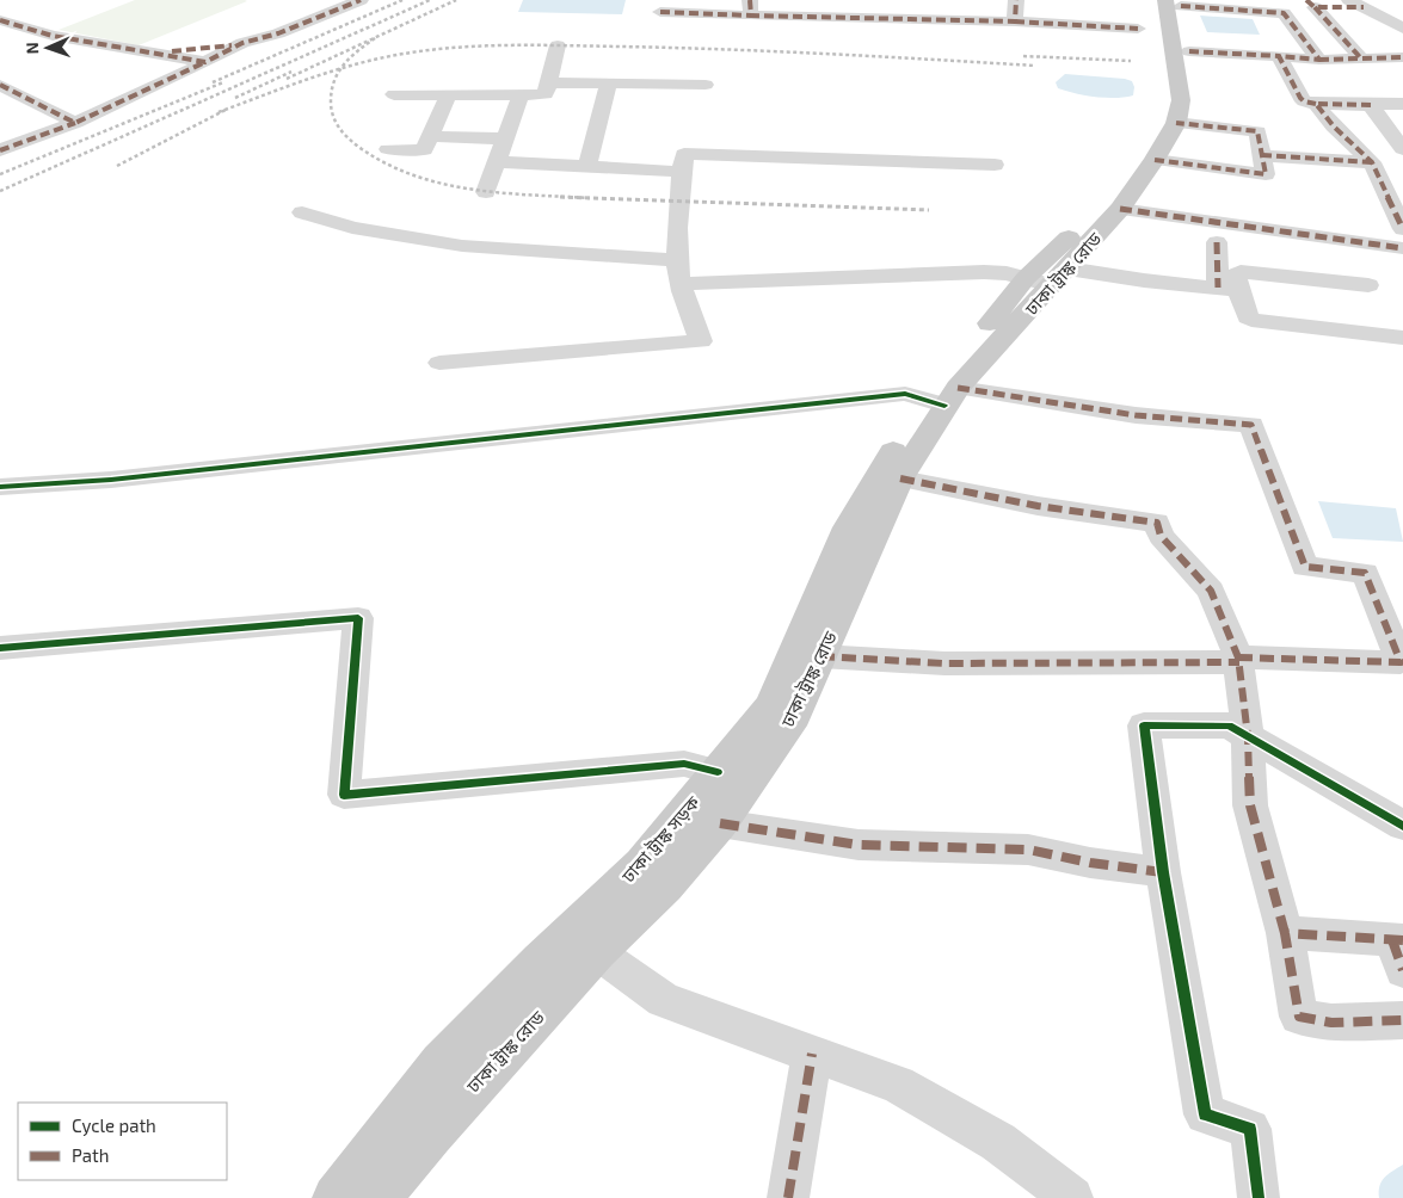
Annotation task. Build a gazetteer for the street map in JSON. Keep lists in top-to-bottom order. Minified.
{"streets":{"main road":["ঢাকা ট্রাঙ্ক রোড","ঢাকা ট্রাঙ্ক সড়ক"]},"crossings":[["ঢাকা ট্রাঙ্ক রোড","ঢাকা ট্রাঙ্ক সড়ক"]],"legend":["Cycle path","Path"],"north":"left"}
